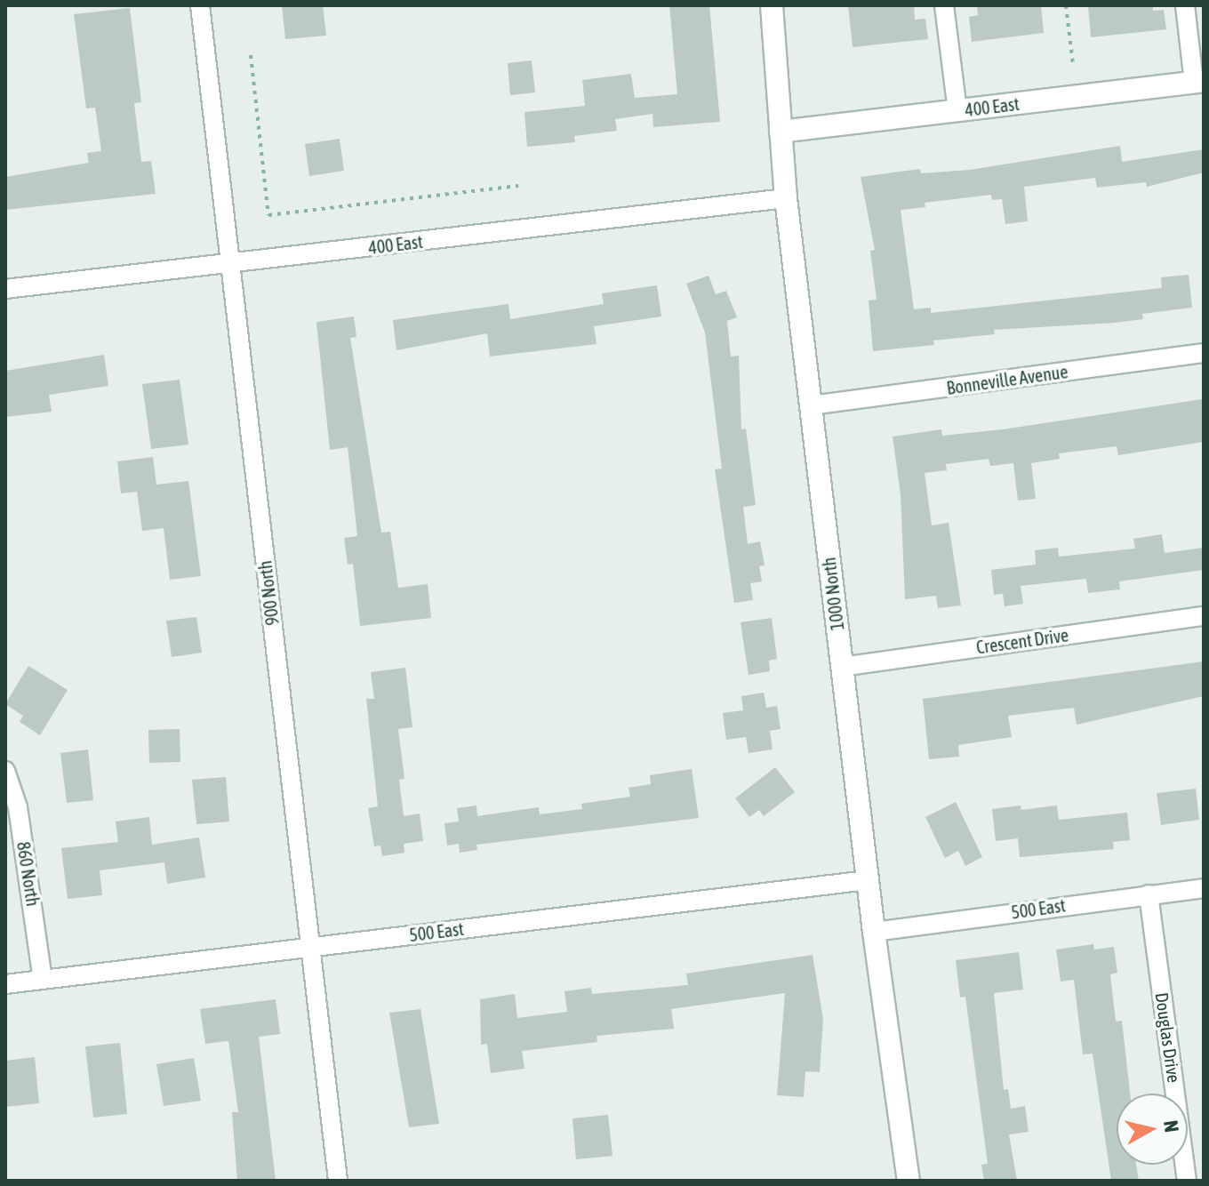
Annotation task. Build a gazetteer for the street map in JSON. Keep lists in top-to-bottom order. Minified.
{"streets":{"street":["400 East","Bonneville Avenue","900 North","1000 North","Crescent Drive","860 North","500 East","Douglas Drive"]},"crossings":[["400 East","900 North"],["400 East","1000 North"],["Bonneville Avenue","1000 North"],["900 North","500 East"],["1000 North","Crescent Drive"],["1000 North","500 East"],["860 North","500 East"],["500 East","Douglas Drive"]],"north":"right"}
